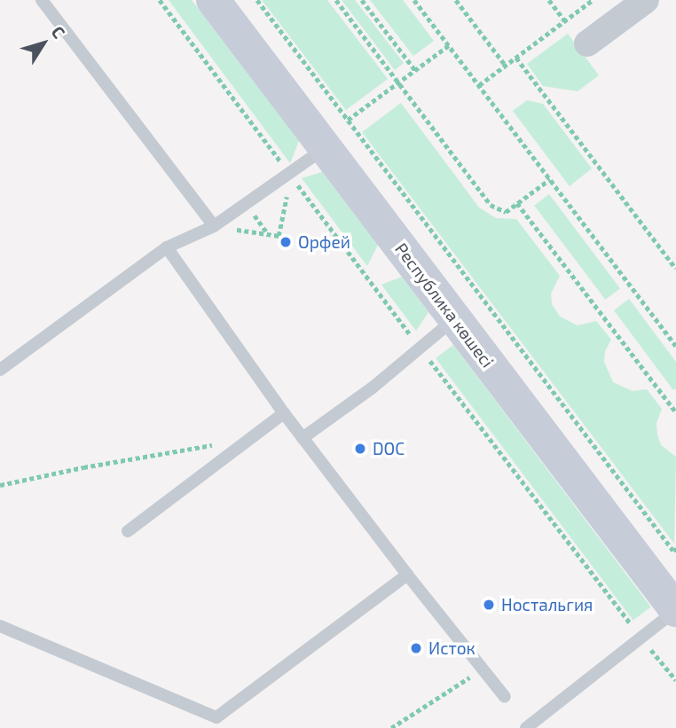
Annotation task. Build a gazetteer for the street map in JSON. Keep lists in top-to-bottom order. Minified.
{"streets":{"street":["Республика көшесі"]},"places":["Орфей","DOC","Ностальгия","Исток"],"north":"top right"}
